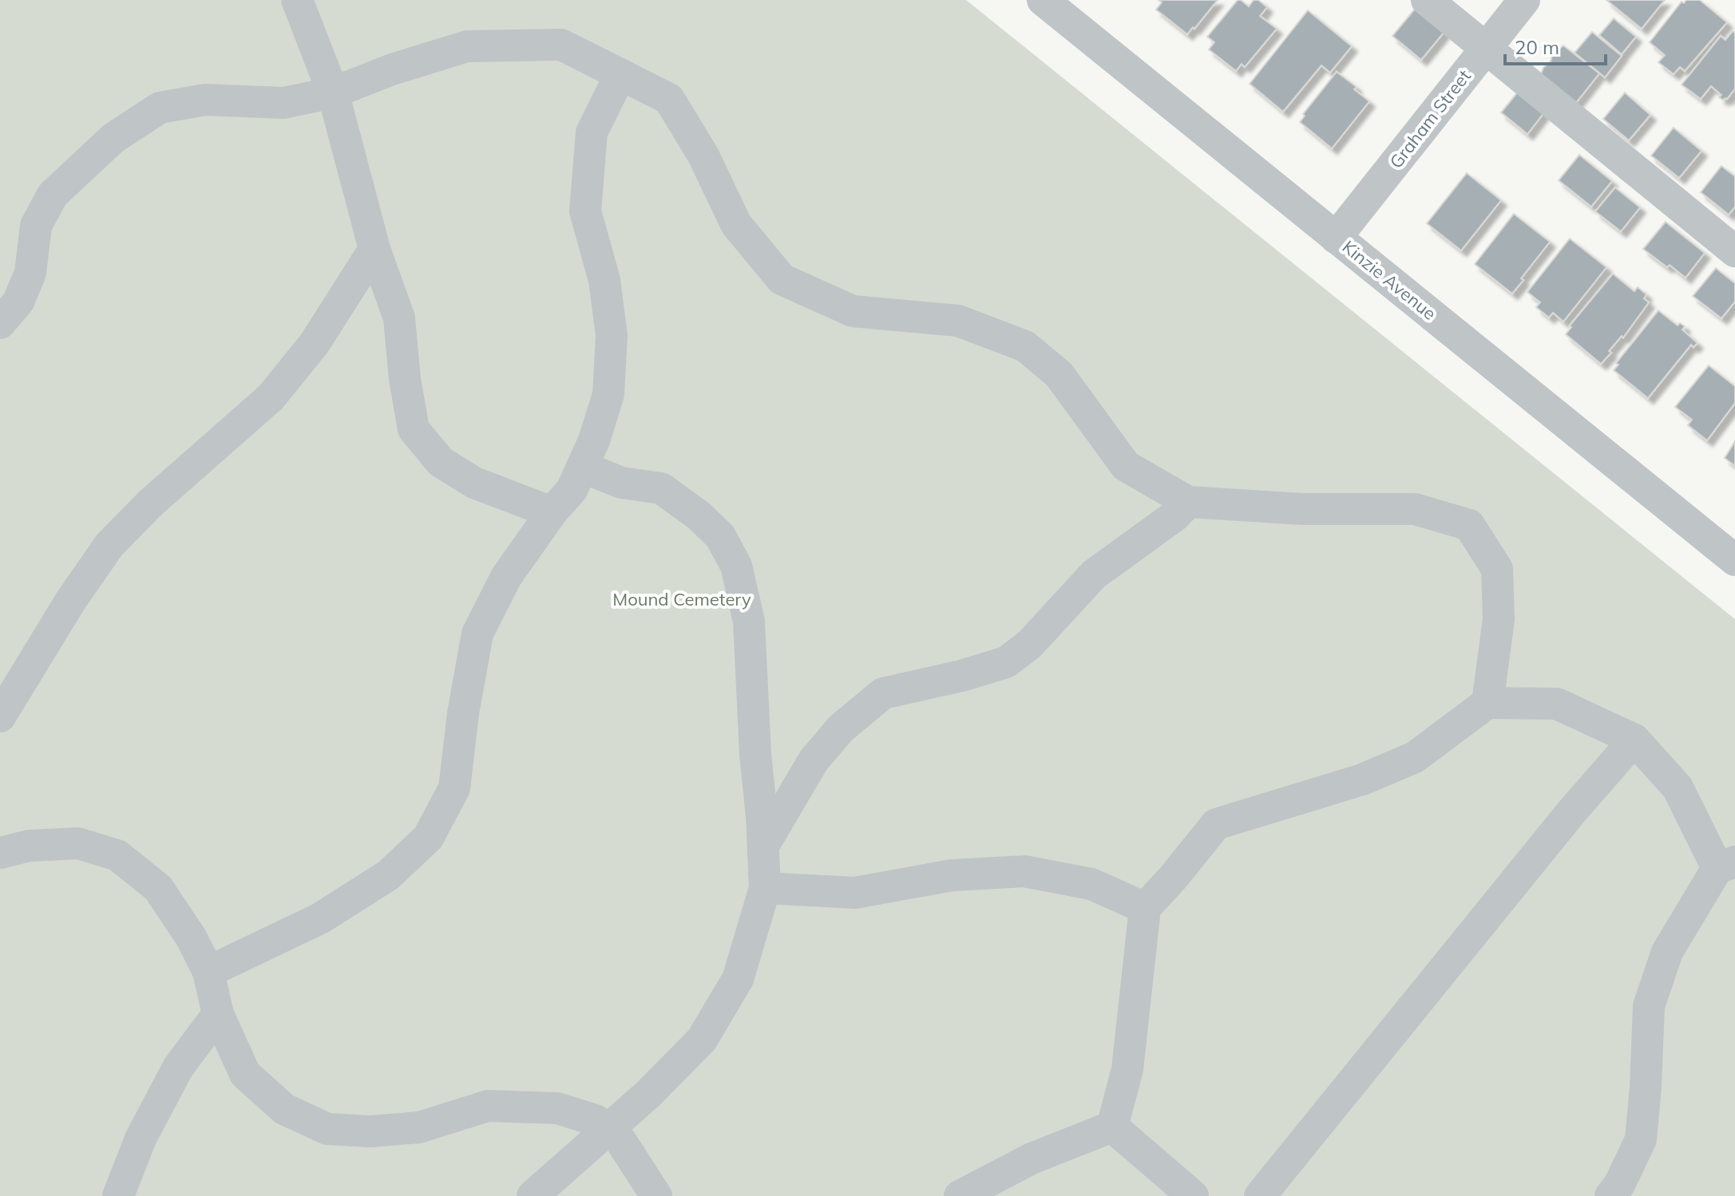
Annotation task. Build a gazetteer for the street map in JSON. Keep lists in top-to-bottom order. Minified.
{"streets":{"street":["Graham Street","Kinzie Avenue"]},"crossings":[["Graham Street","Kinzie Avenue"]],"parks":["Mound Cemetery"],"scale_bar":"20 m"}
